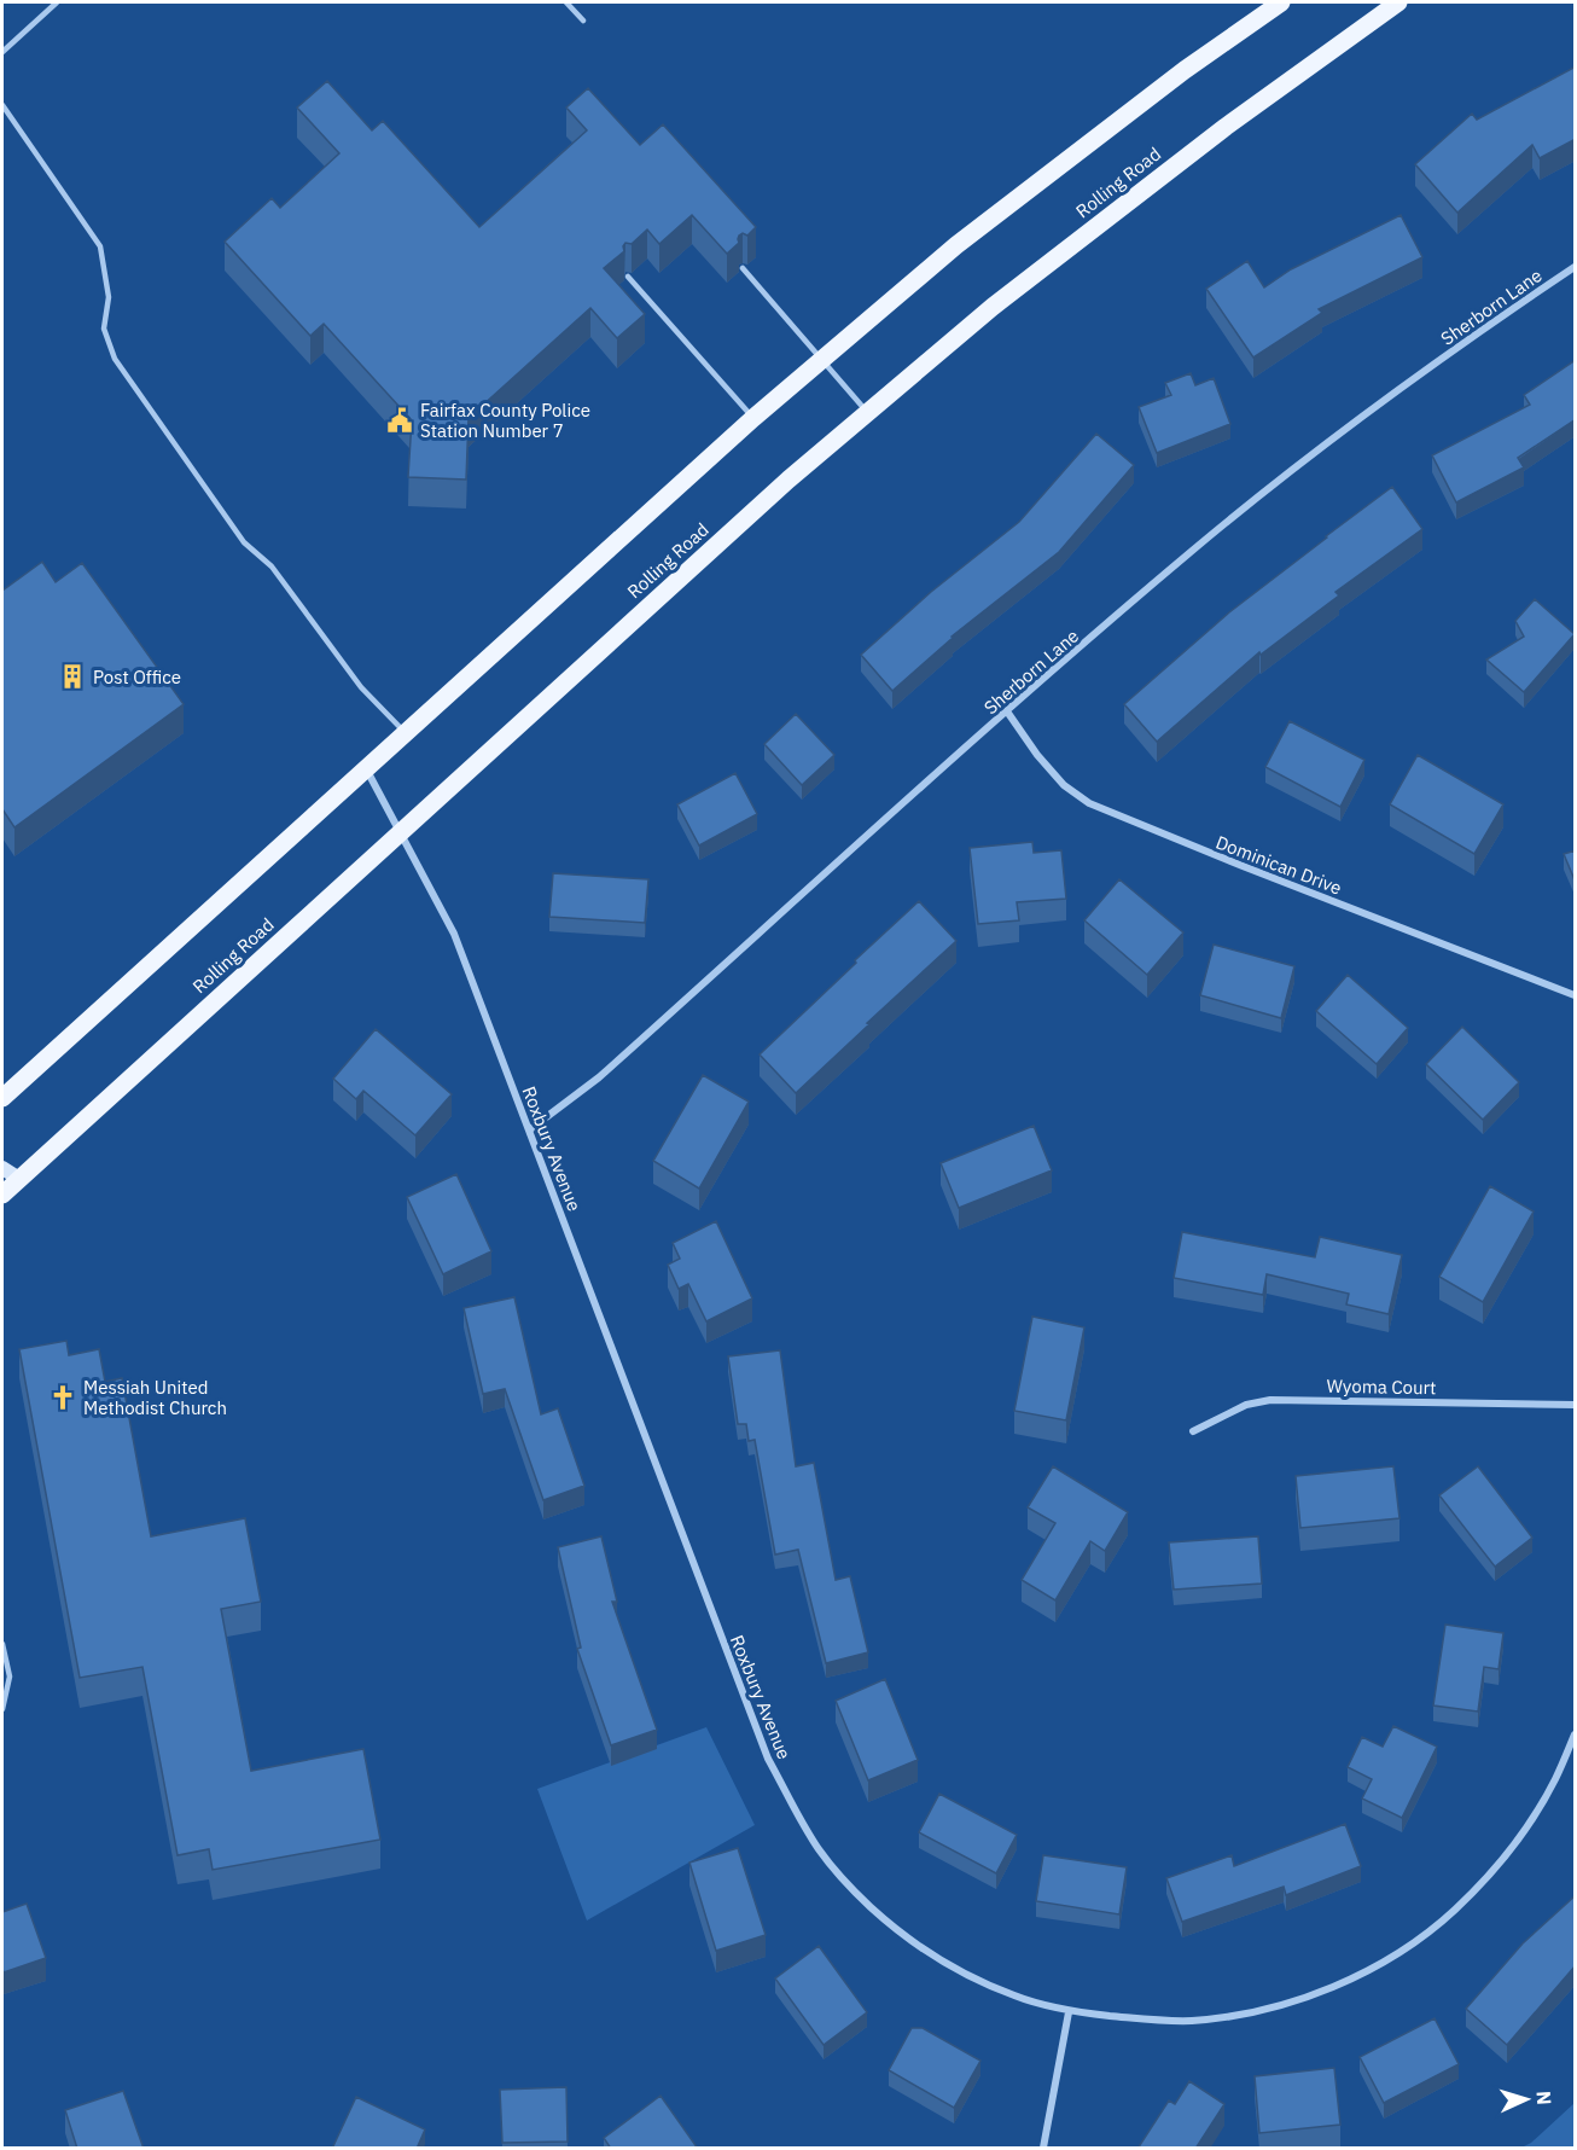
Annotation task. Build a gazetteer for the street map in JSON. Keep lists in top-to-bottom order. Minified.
{"streets":{"main road":["Rolling Road"],"street":["Sherborn Lane","Dominican Drive","Roxbury Avenue","Wyoma Court"]},"crossings":[["Rolling Road","Roxbury Avenue"],["Sherborn Lane","Dominican Drive"],["Sherborn Lane","Roxbury Avenue"]],"places":{"public building":["Fairfax County Police Station Number 7"],"building":["Post Office"],"church":["Messiah United Methodist Church"]},"north":"right"}
